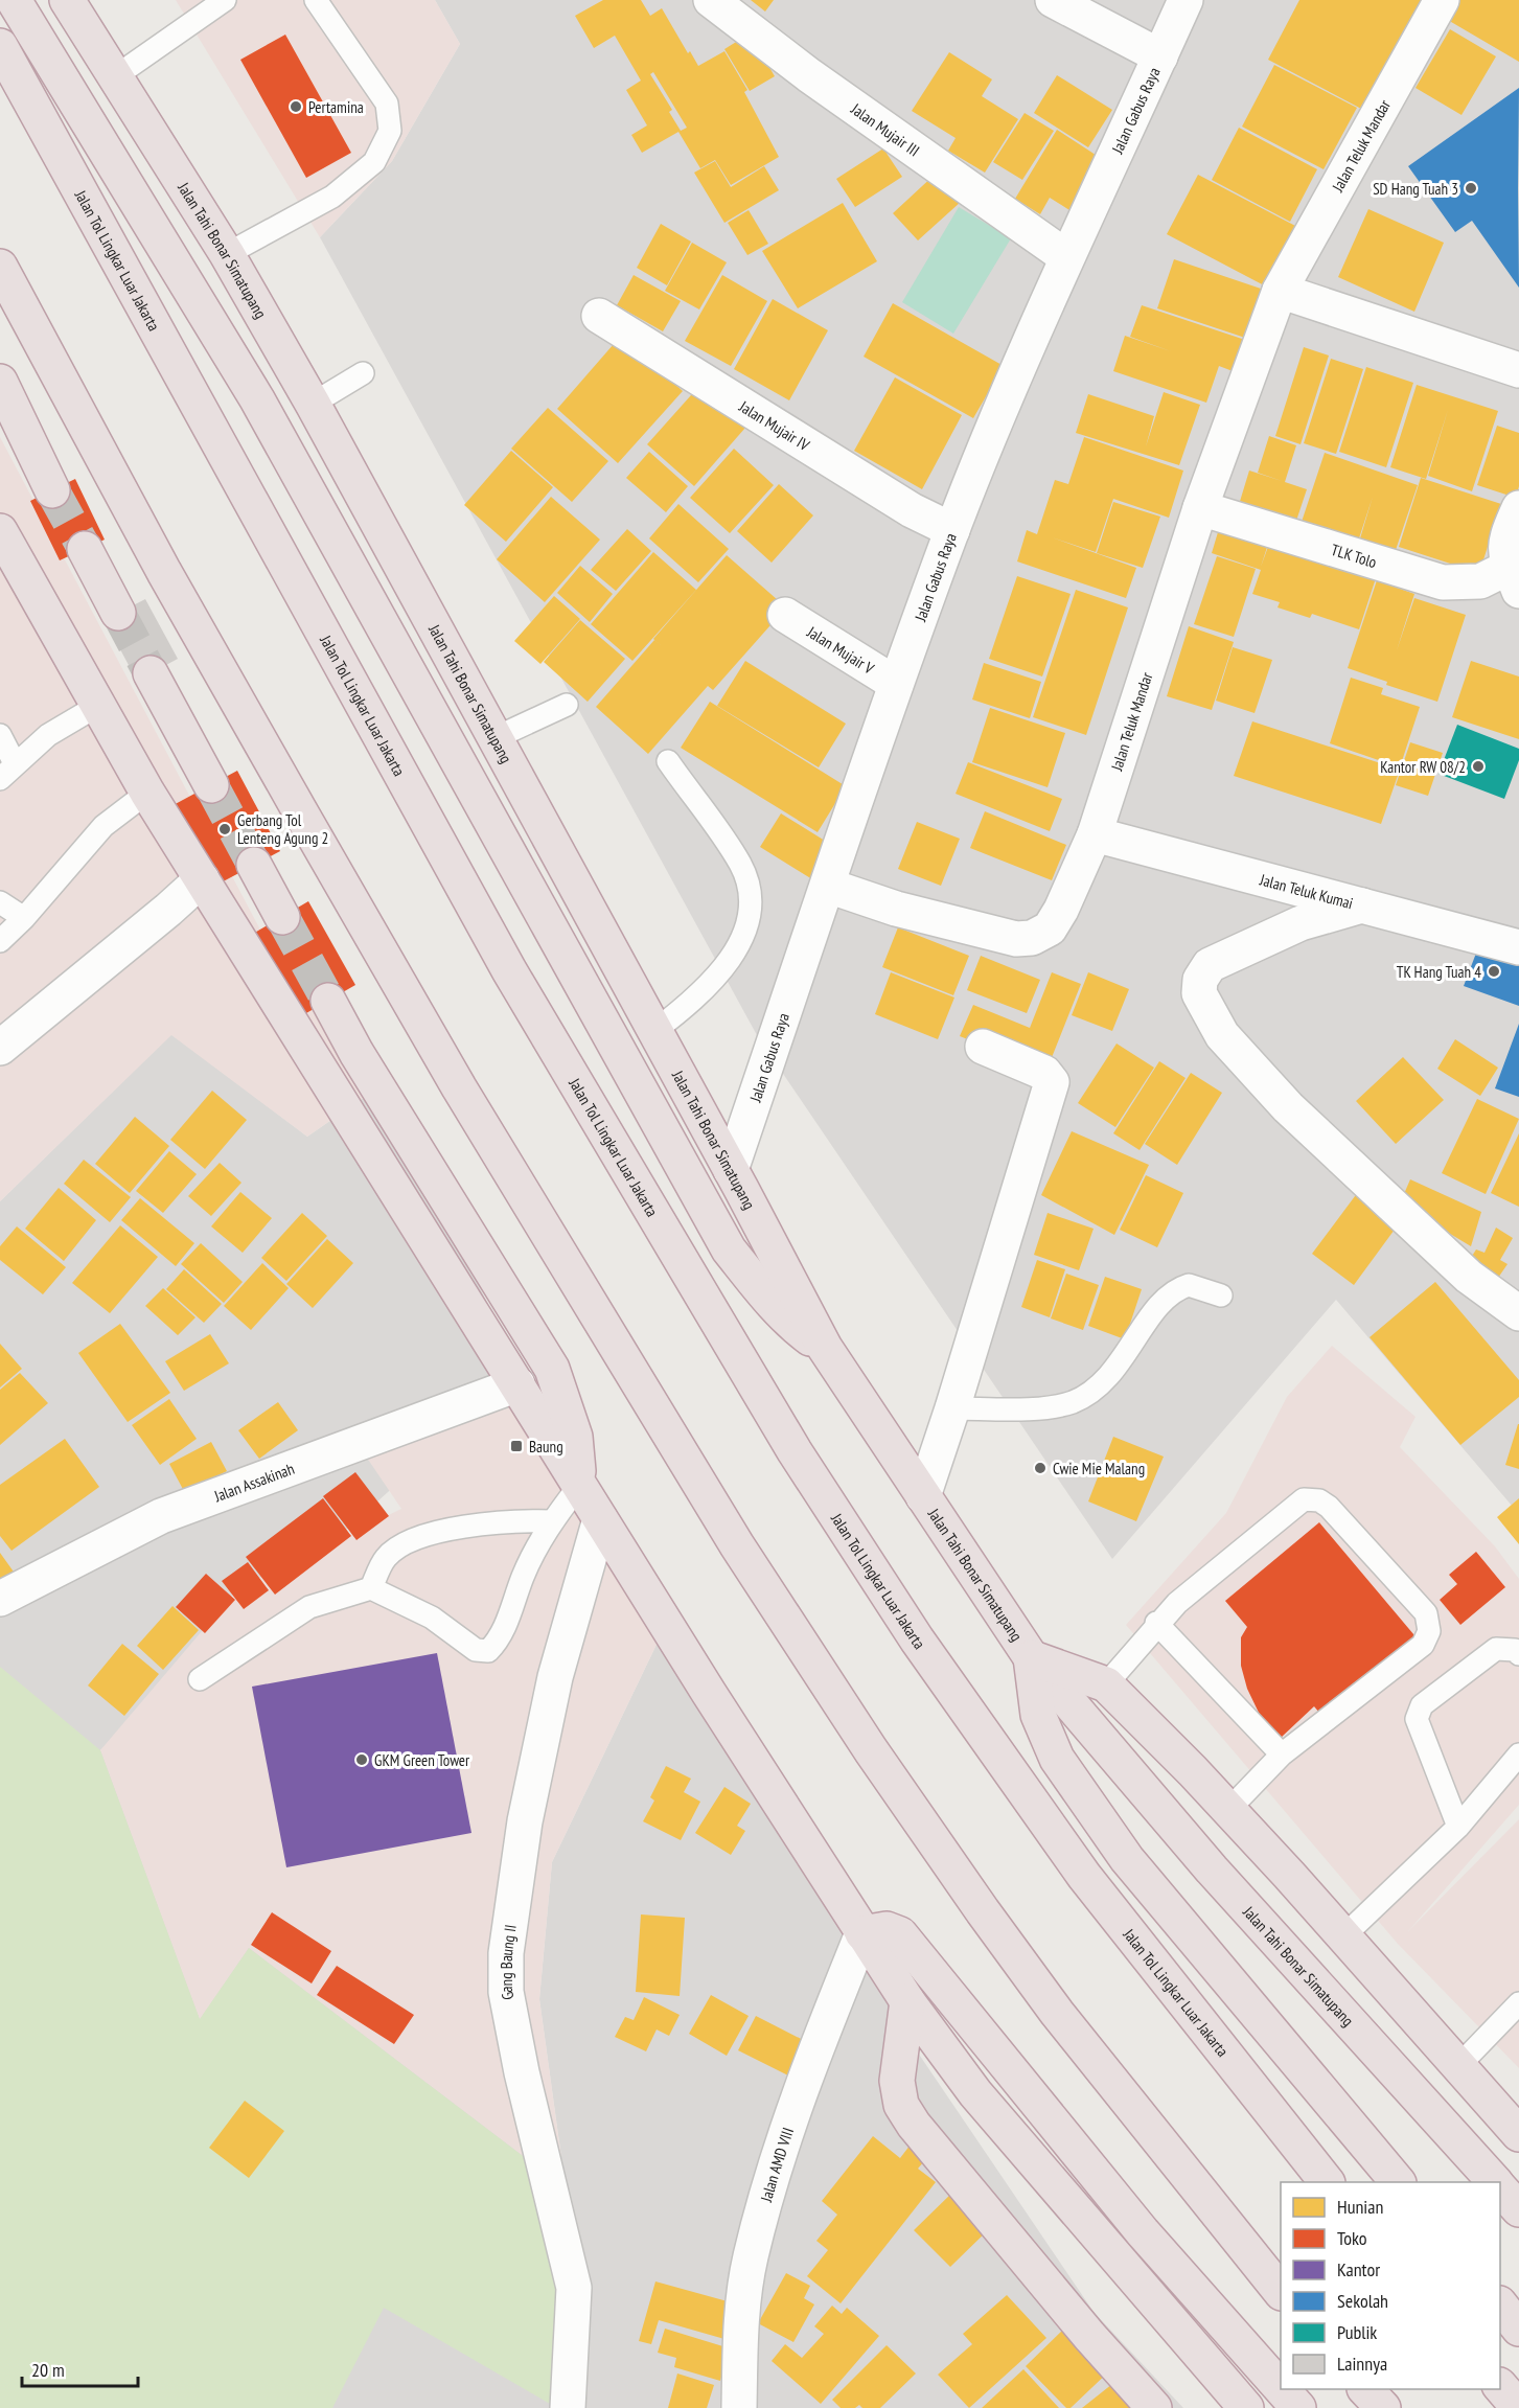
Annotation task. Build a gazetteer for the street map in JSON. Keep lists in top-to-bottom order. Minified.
{"streets":{"highway":["Jalan Tahi Bonar Simatupang","Jalan Tol Lingkar Luar Jakarta"],"street":["Jalan Gabus Raya","Jalan Mujair III","Jalan Teluk Mandar","Jalan Mujair IV","TLK Tolo","Jalan Mujair V","Jalan Teluk Kumai","Jalan Assakinah","Gang Baung II","Jalan AMD VIII"]},"crossings":[["Jalan Gabus Raya","Jalan Mujair III"],["Jalan Gabus Raya","Jalan Teluk Mandar"],["Jalan Gabus Raya","Jalan Tahi Bonar Simatupang"],["Jalan Gabus Raya","Jalan Mujair IV"],["Jalan Gabus Raya","Jalan Mujair V"],["Jalan Teluk Mandar","TLK Tolo"],["Jalan Teluk Mandar","Jalan Teluk Kumai"]],"places":{"other":["Pertamina","SD Hang Tuah 3","Kantor RW 08/2","Gerbang Tol Lenteng Agung 2","TK Hang Tuah 4","Cwie Mie Malang","GKM Green Tower"],"transit":["Baung"]},"legend":["Hunian","Toko","Kantor","Sekolah","Publik","Lainnya"],"scale_bar":"20 m"}
